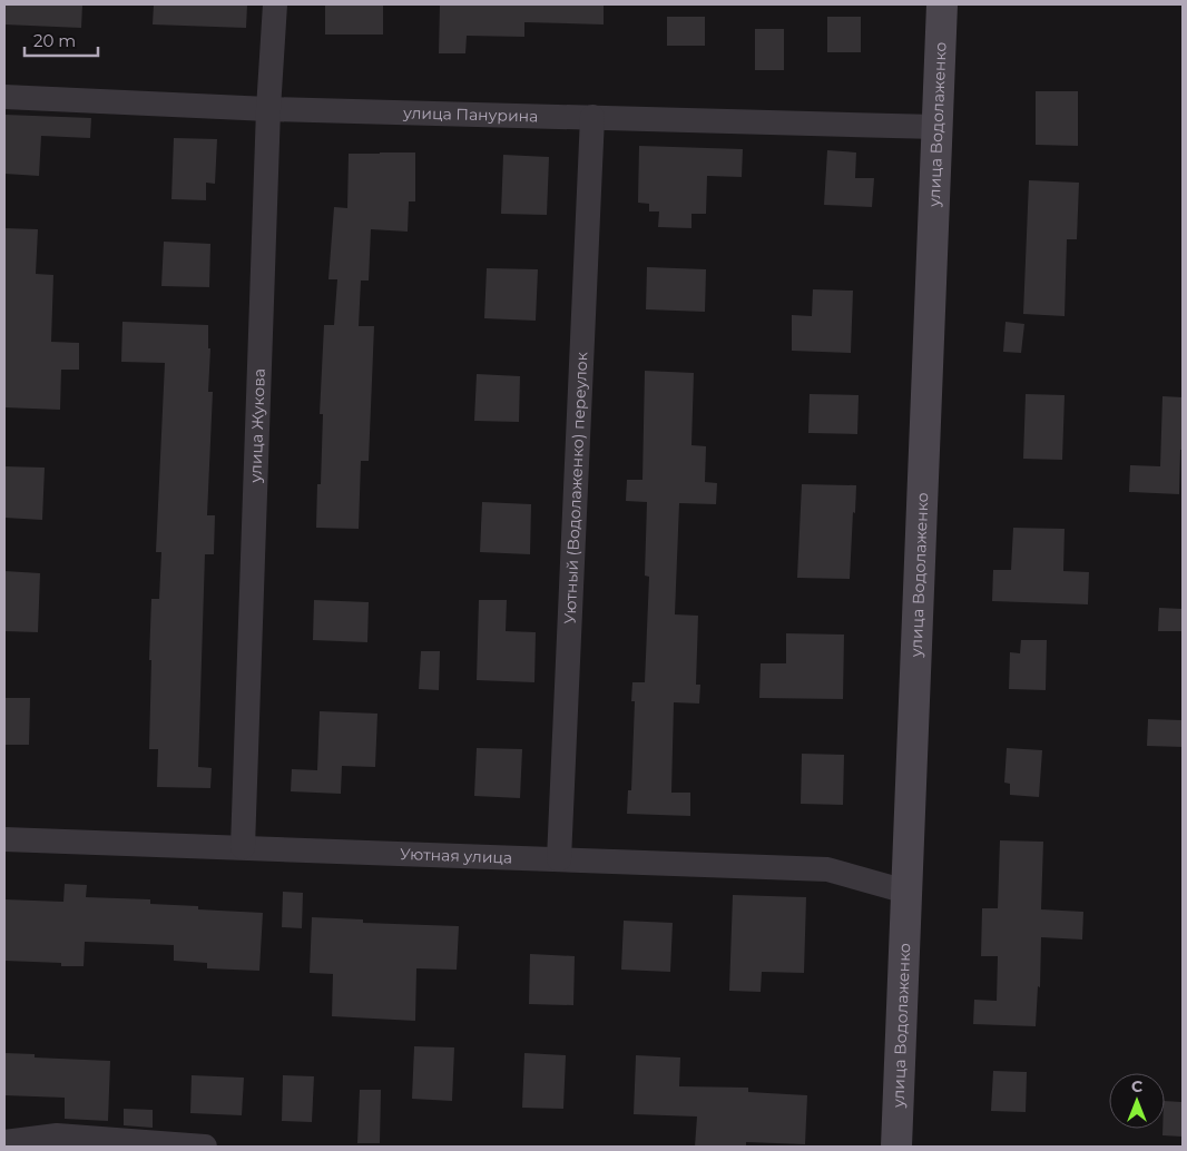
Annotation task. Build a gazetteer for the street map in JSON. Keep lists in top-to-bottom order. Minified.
{"streets":{"main road":["улица Водолаженко"],"street":["улица Панурина","улица Жукова","Уютный (Водолаженко) переулок","Уютная улица"]},"crossings":[["улица Панурина","улица Водолаженко"],["улица Панурина","улица Жукова"],["улица Панурина","Уютный (Водолаженко) переулок"],["улица Водолаженко","Уютная улица"],["улица Жукова","Уютная улица"],["Уютный (Водолаженко) переулок","Уютная улица"]],"scale_bar":"20 m","north":"top"}
